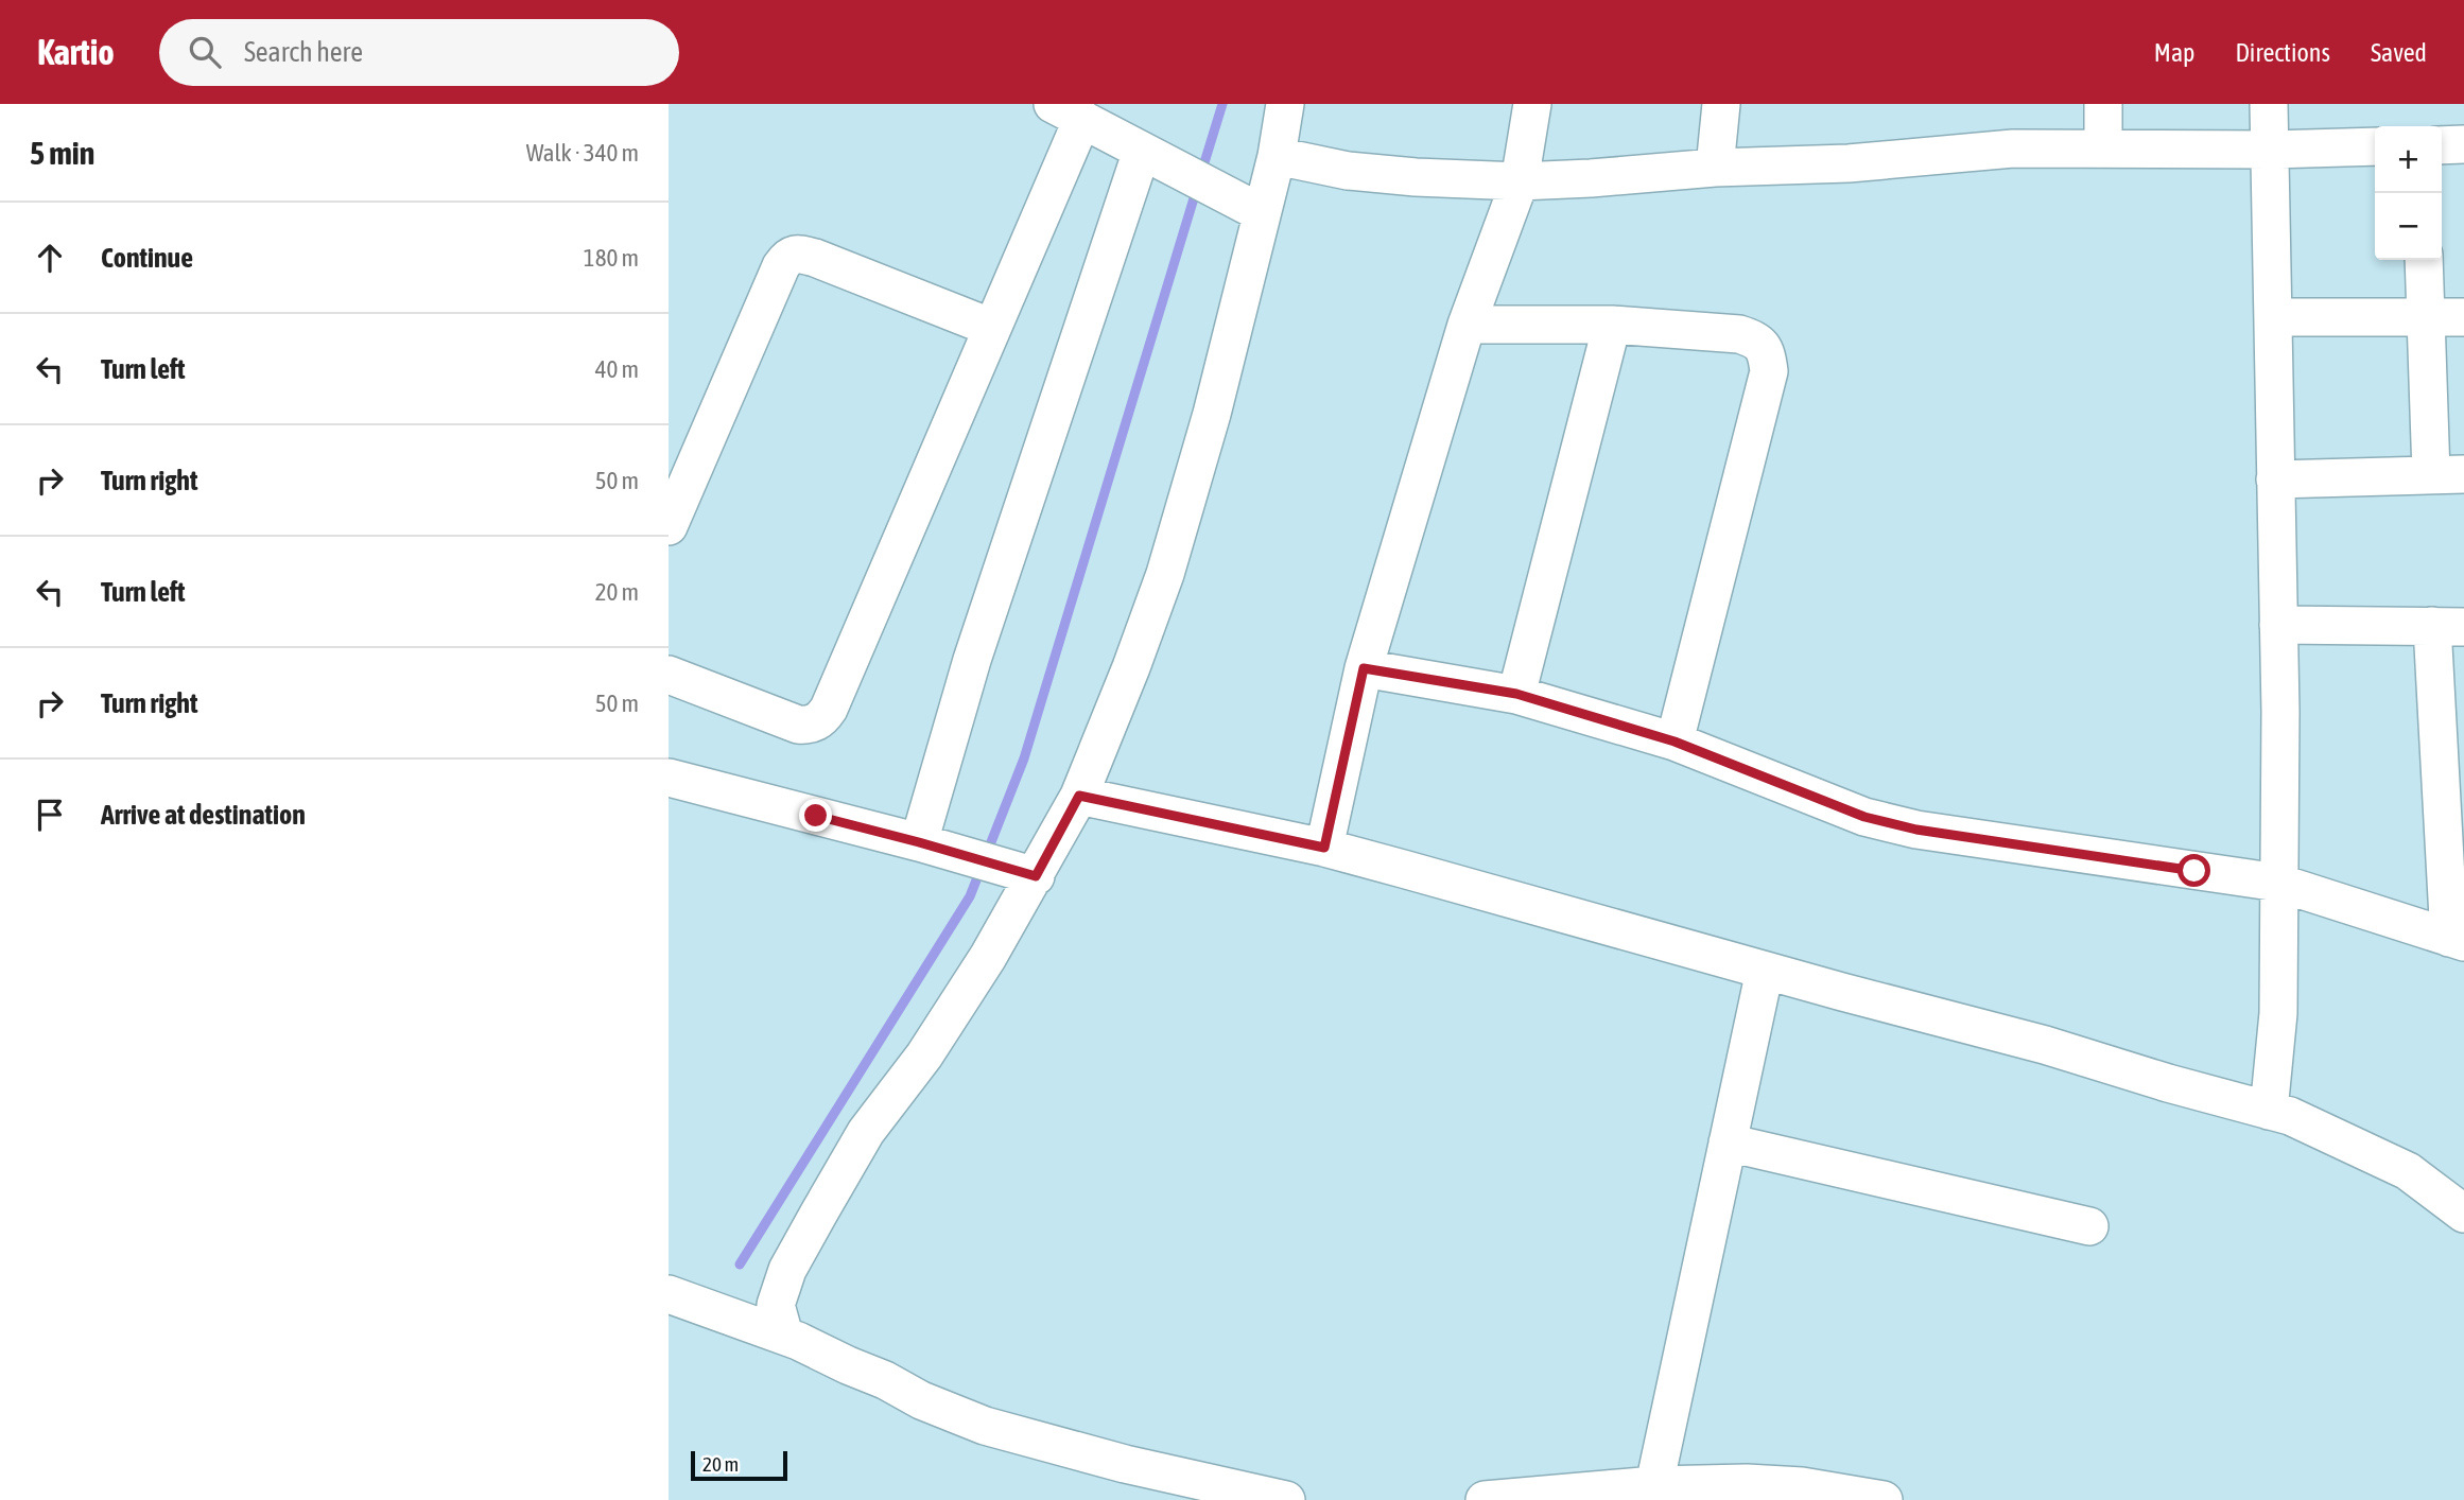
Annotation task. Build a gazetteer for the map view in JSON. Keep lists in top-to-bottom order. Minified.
{"scale_bar":"20 m","page":{"header":"Kartio","search":"Search here","nav":["Map","Directions","Saved"],"heading":["5 min","Walk · 340 m"],"map_buttons":["+","−"],"list":[["Continue","180 m"],["Turn left","40 m"],["Turn right","50 m"],["Turn left","20 m"],["Turn right","50 m"],"Arrive at destination"],"scale":"20 m"}}
